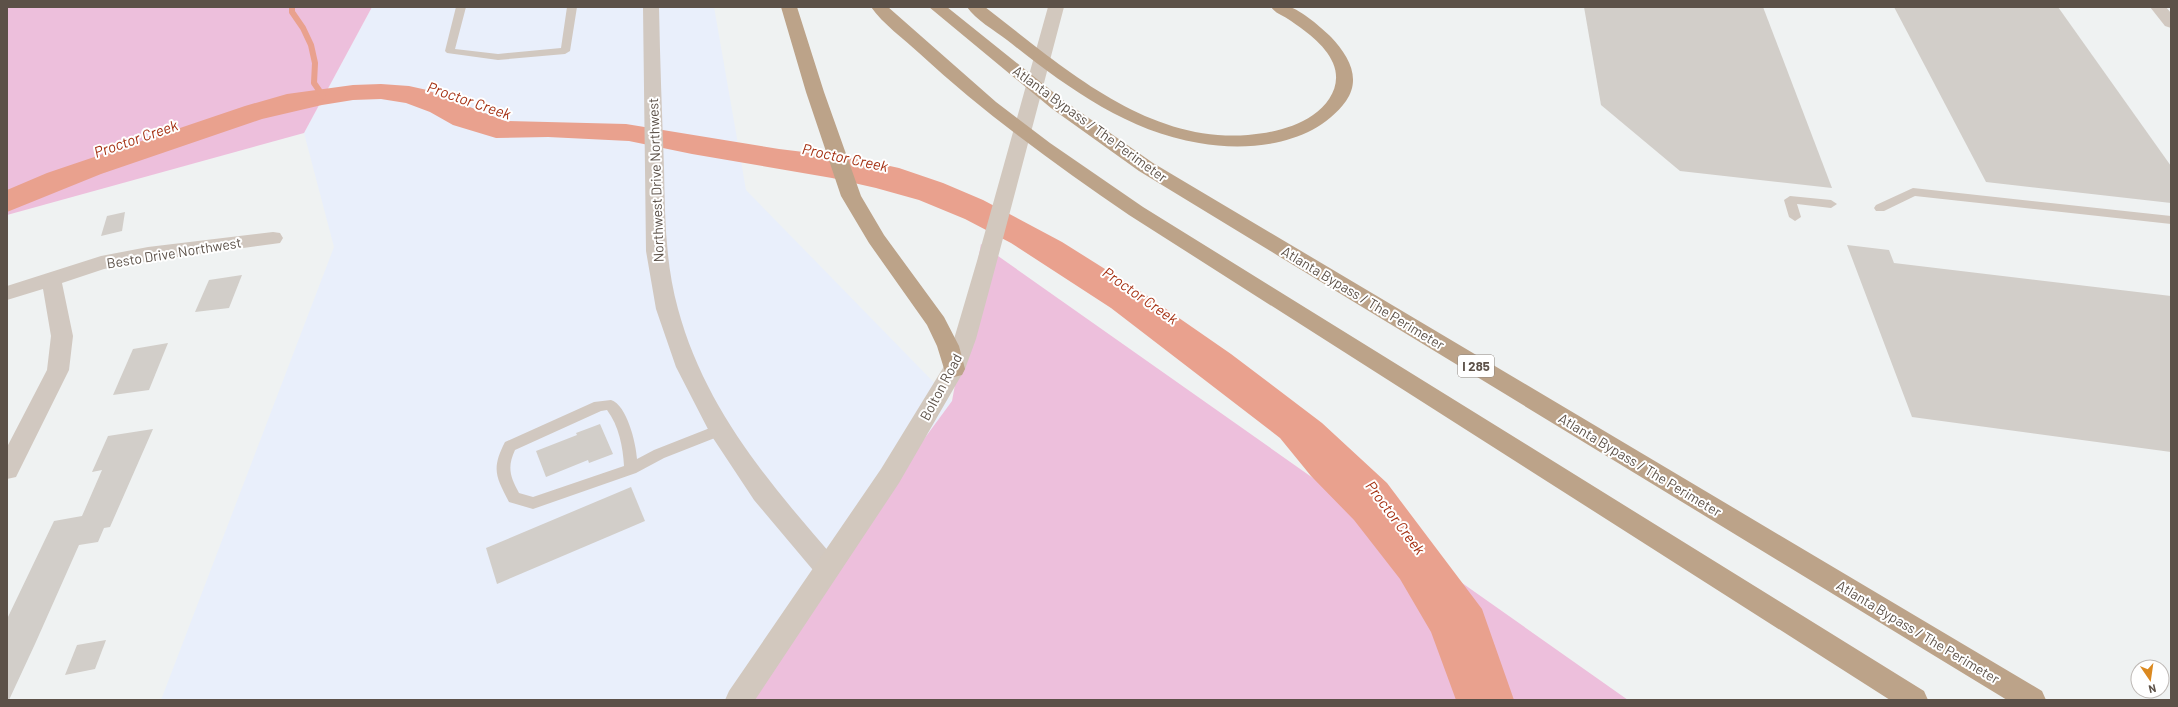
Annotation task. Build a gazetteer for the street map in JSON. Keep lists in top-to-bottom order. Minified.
{"streets":{"highway":["Atlanta Bypass / The Perimeter","I 285"],"main road":["Bolton Road"],"street":["Northwest Drive Northwest","Besto Drive Northwest"]},"crossings":[["Northwest Drive Northwest","Bolton Road"]],"water":["Proctor Creek"],"north":"bottom"}
